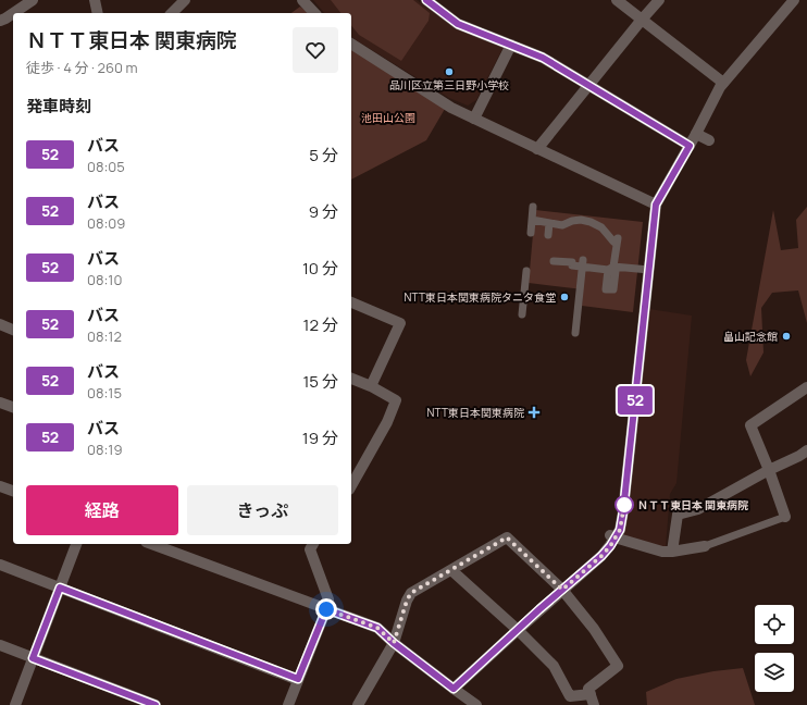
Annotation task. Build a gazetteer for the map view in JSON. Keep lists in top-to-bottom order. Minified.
{"parks":["池田山公園"],"places":{"other":["品川区立第三日野小学校","NTT東日本関東病院タニタ食堂","畠山記念館","ＮＴＴ東日本 関東病院"],"health":["NTT東日本関東病院"]},"lines":["bus line 52"],"page":{"on_map":"52","heading":[["ＮＴＴ東日本 関東病院","徒歩 · 4 分 · 260 m"],"発車時刻"],"list":[{"mark":"52","name":"バス","note":"08:05","value":"5 分"},{"mark":"52","name":"バス","note":"08:09","value":"9 分"},{"mark":"52","name":"バス","note":"08:10","value":"10 分"},{"mark":"52","name":"バス","note":"08:12","value":"12 分"},{"mark":"52","name":"バス","note":"08:15","value":"15 分"},{"mark":"52","name":"バス","note":"08:19","value":"19 分"}],"buttons":["経路","きっぷ"]}}
